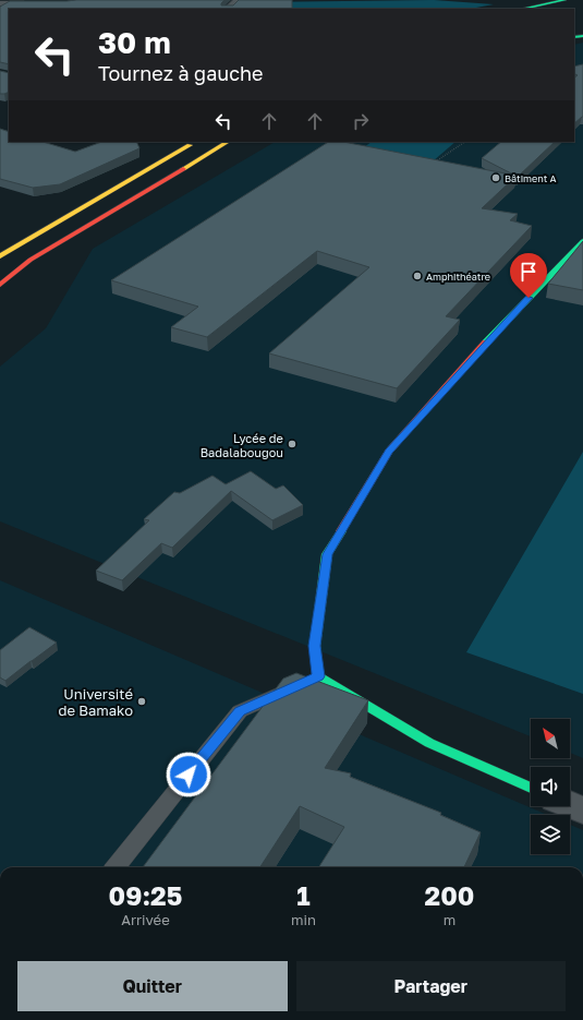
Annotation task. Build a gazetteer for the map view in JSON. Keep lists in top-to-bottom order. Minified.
{"places":["Bâtiment A","Amphithéatre","Lycée de Badalabougou","Université de Bamako"],"north":"top left","page":{"turn":["30 m","Tournez à gauche"],"eta":["09:25","Arrivée","1","min","200","m"],"buttons":["Quitter","Partager"]}}
